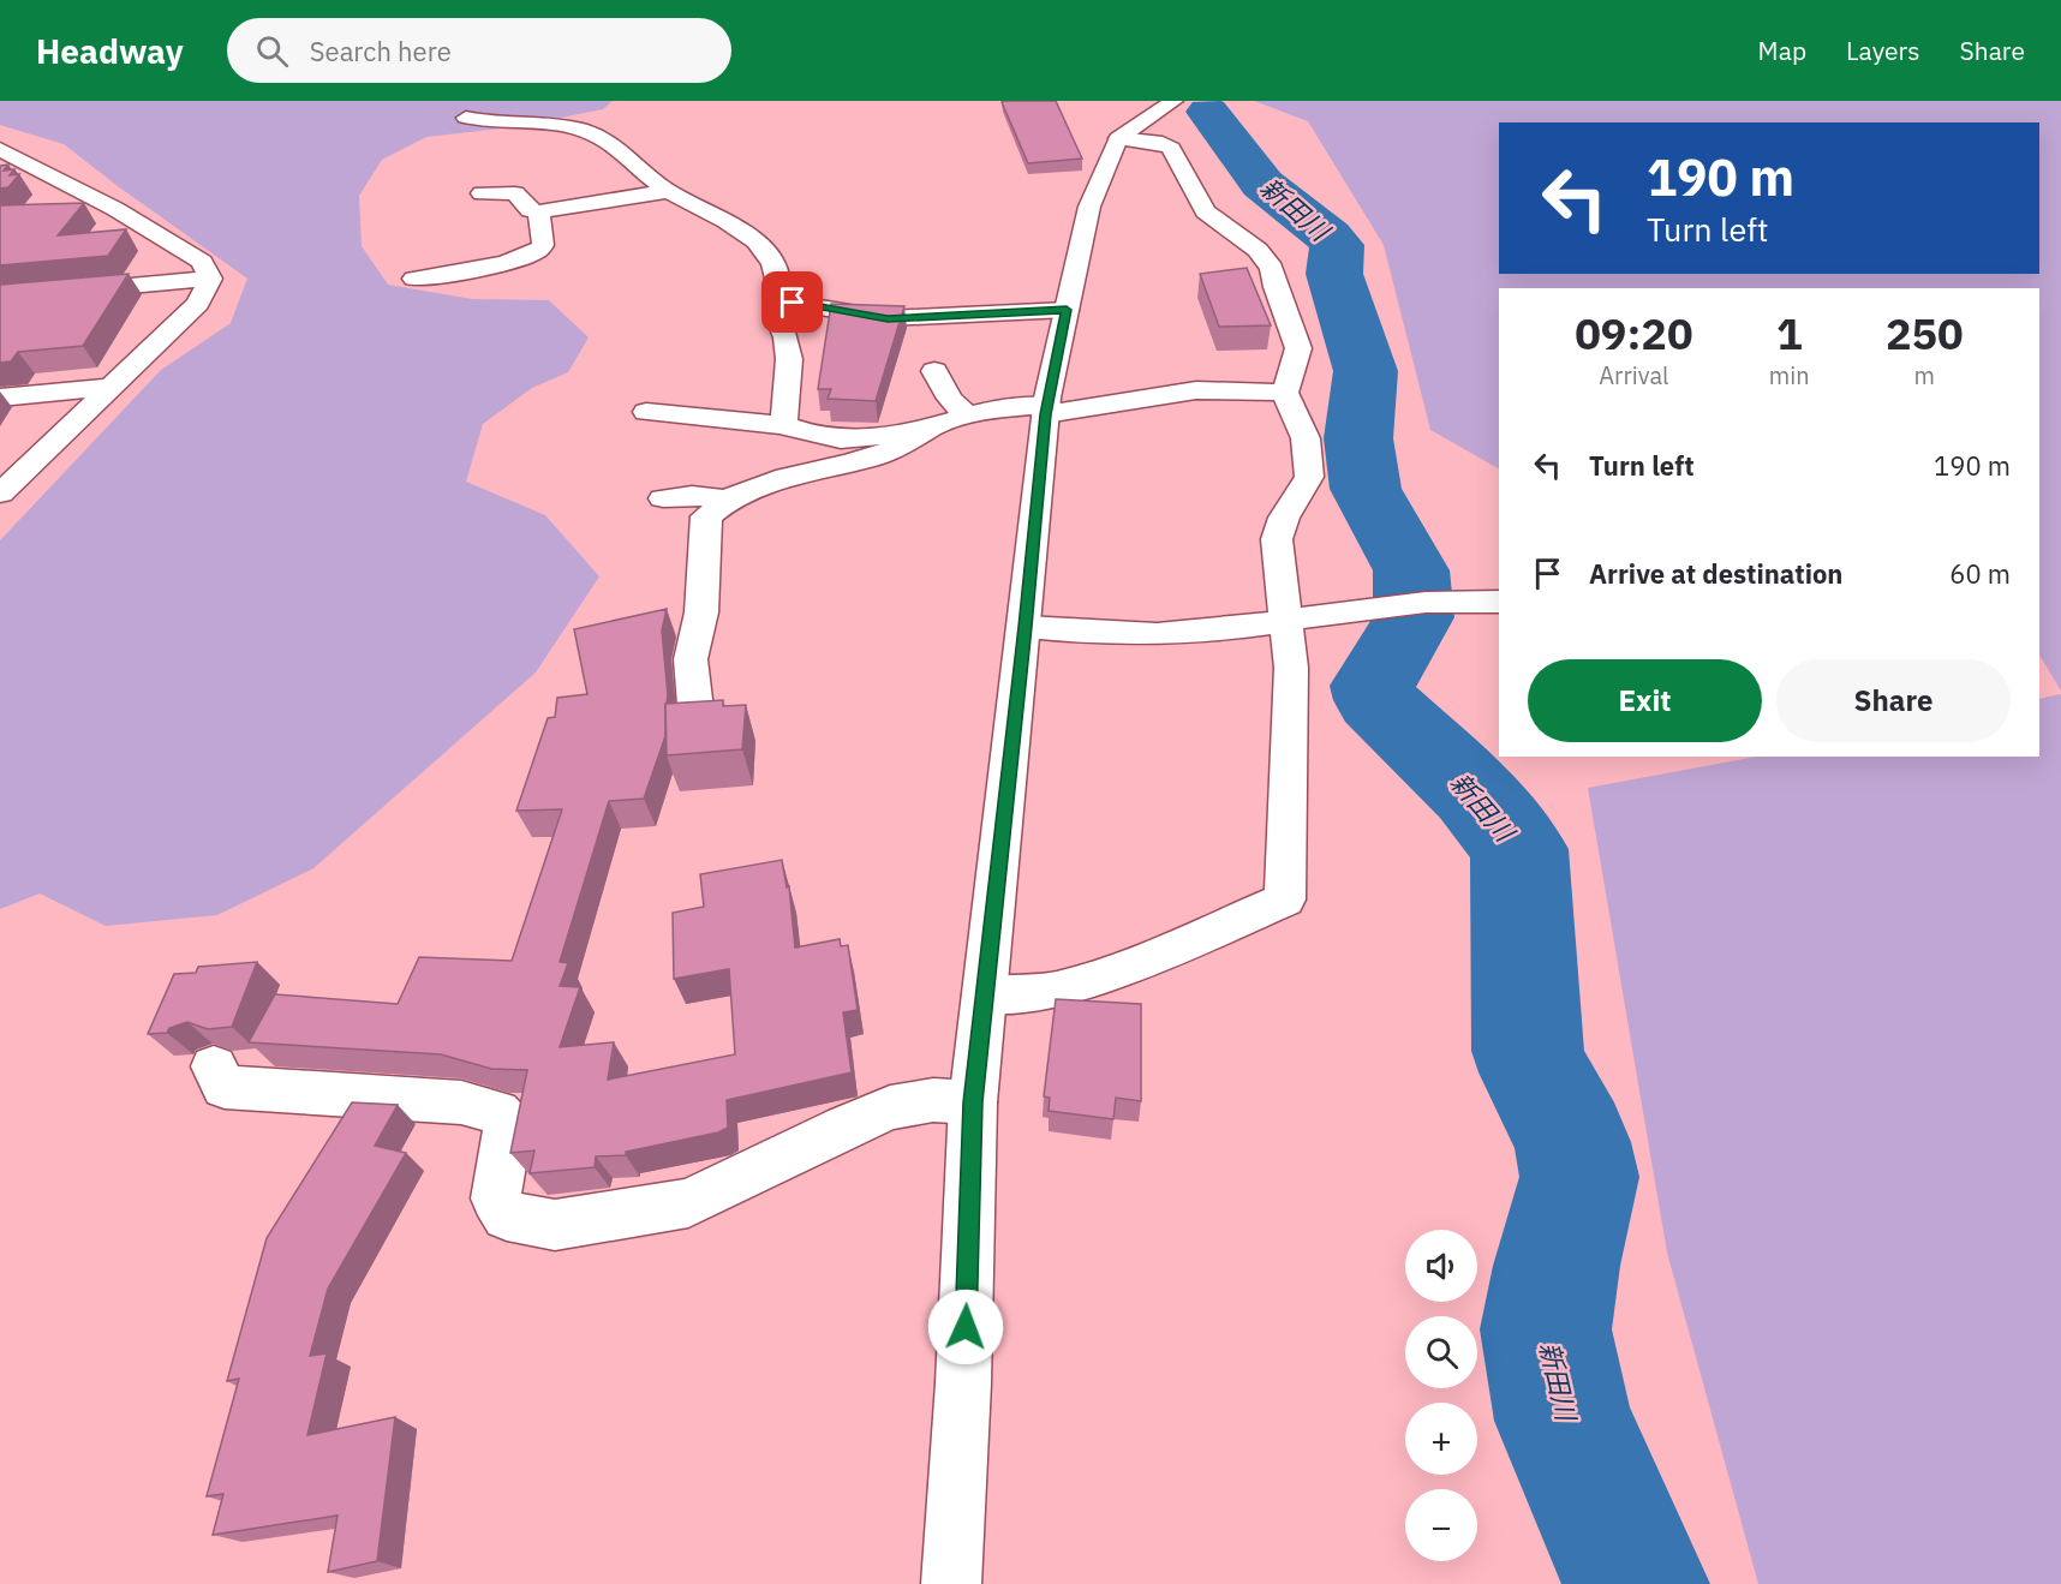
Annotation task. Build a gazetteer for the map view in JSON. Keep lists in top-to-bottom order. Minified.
{"water":["新田川"],"page":{"header":"Headway","search":"Search here","nav":["Map","Layers","Share"],"turn":["190 m","Turn left"],"eta":["09:20","Arrival","1","min","250","m"],"list":[{"name":"Turn left","value":"190 m"},{"name":"Arrive at destination","value":"60 m"}],"buttons":["Exit","Share"],"map_buttons":["+","−"]}}
